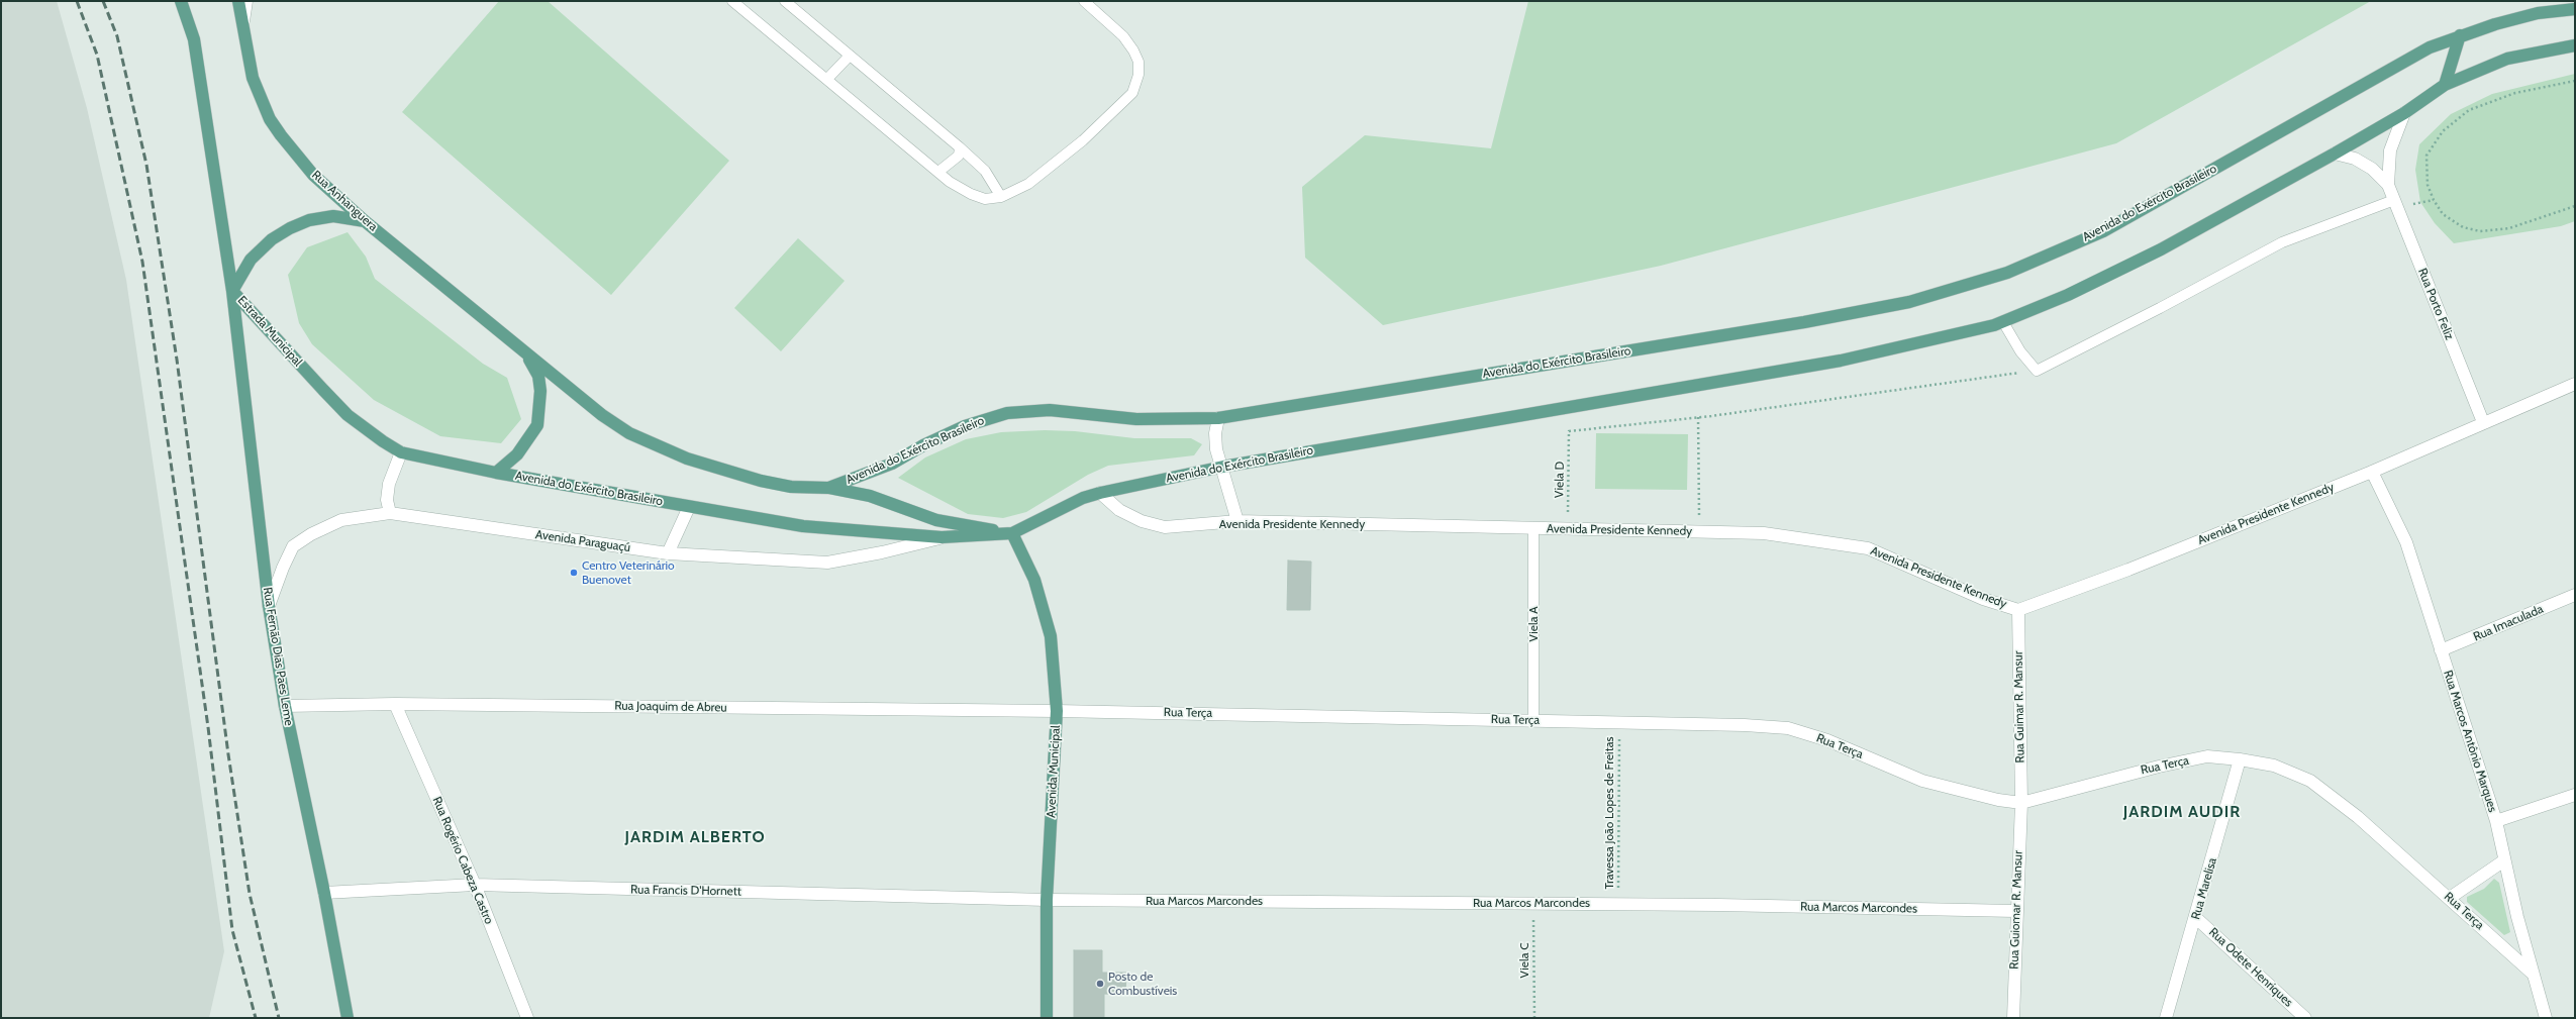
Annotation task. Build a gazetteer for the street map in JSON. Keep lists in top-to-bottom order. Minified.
{"streets":{"main road":["Rua Anhanguera","Avenida do Exército Brasileiro","Estrada Municipal","Rua Fernão Dias Paes Leme","Avenida Municipal"],"street":["Rua Porto Feliz","Avenida Presidente Kennedy","Avenida Paraguaçú","Rua Imaculada","Rua Joaquim de Abreu","Rua Guimar R. Mansur","Rua Terça","Rua Marcos Antônio Marques","Rua Rogério Cabeza Castro","Rua Marelisa","Rua Francis D'Hornett","Rua Marcos Marcondes","Rua Guiomar R. Mansur","Rua Odete Henriques"],"lane":["Viela A"],"path":["Viela D","Travessa João Lopes de Freitas","Viela C"]},"crossings":[["Rua Anhanguera","Avenida do Exército Brasileiro"],["Avenida do Exército Brasileiro","Rua Porto Feliz"],["Avenida do Exército Brasileiro","Estrada Municipal"],["Avenida do Exército Brasileiro","Avenida Presidente Kennedy"],["Avenida do Exército Brasileiro","Avenida Paraguaçú"],["Avenida do Exército Brasileiro","Avenida Municipal"],["Rua Porto Feliz","Avenida Presidente Kennedy"],["Estrada Municipal","Rua Fernão Dias Paes Leme"],["Viela D","Avenida Presidente Kennedy"],["Avenida Presidente Kennedy","Viela A"],["Avenida Presidente Kennedy","Rua Guimar R. Mansur"],["Avenida Presidente Kennedy","Rua Marcos Antônio Marques"],["Avenida Paraguaçú","Rua Fernão Dias Paes Leme"],["Rua Imaculada","Rua Marcos Antônio Marques"],["Viela A","Rua Terça"],["Rua Fernão Dias Paes Leme","Rua Joaquim de Abreu"],["Rua Fernão Dias Paes Leme","Rua Francis D'Hornett"],["Rua Joaquim de Abreu","Rua Terça"],["Rua Joaquim de Abreu","Avenida Municipal"],["Rua Joaquim de Abreu","Rua Rogério Cabeza Castro"],["Rua Guimar R. Mansur","Rua Terça"],["Rua Guimar R. Mansur","Rua Guiomar R. Mansur"],["Rua Terça","Rua Marcos Antônio Marques"],["Rua Terça","Avenida Municipal"],["Rua Terça","Travessa João Lopes de Freitas"],["Rua Terça","Rua Marelisa"],["Rua Terça","Rua Guiomar R. Mansur"],["Avenida Municipal","Rua Francis D'Hornett"],["Avenida Municipal","Rua Marcos Marcondes"],["Travessa João Lopes de Freitas","Rua Marcos Marcondes"],["Rua Rogério Cabeza Castro","Rua Francis D'Hornett"],["Rua Marelisa","Rua Odete Henriques"],["Rua Francis D'Hornett","Rua Marcos Marcondes"],["Rua Marcos Marcondes","Rua Guiomar R. Mansur"],["Rua Marcos Marcondes","Viela C"]],"districts":["JARDIM AUDIR","JARDIM ALBERTO"],"places":["Centro Veterinário Buenovet","Posto de Combustíveis"]}
